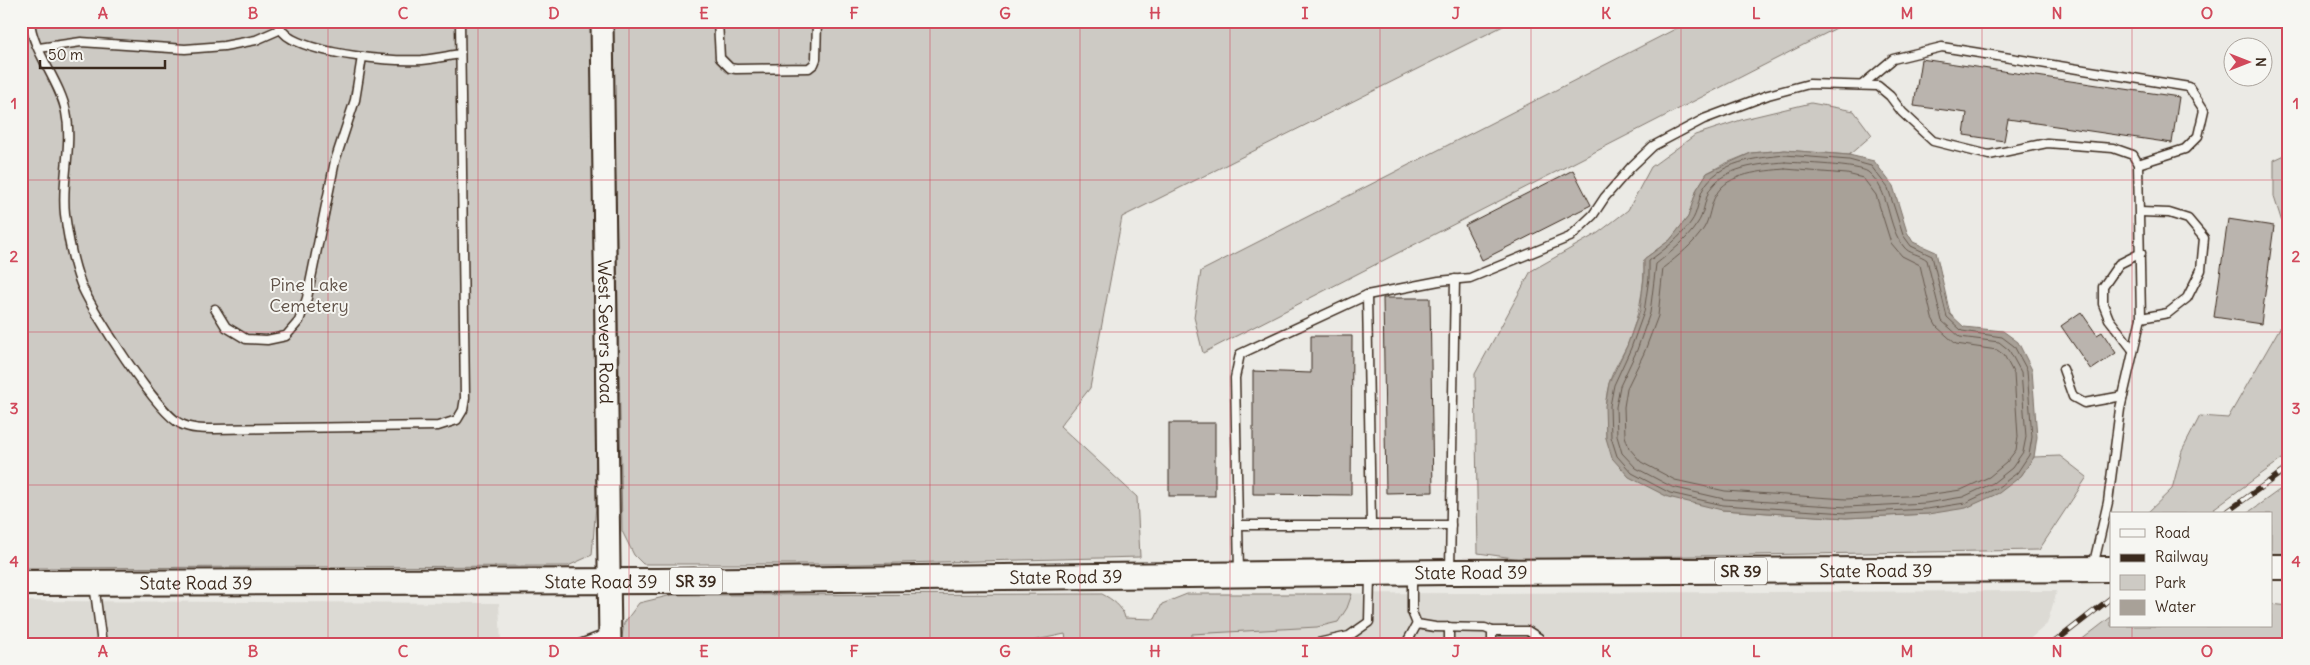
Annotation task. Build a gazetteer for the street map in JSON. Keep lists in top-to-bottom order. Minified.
{"streets":{"main road":["State Road 39","SR 39"],"street":["West Severs Road"]},"crossings":[["West Severs Road","State Road 39"]],"parks":["Pine Lake Cemetery"],"legend":["Road","Railway","Park","Water"],"scale_bar":"50 m","north":"right","grid":{"columns":["A","B","C","D","E","F","G","H","I","J","K","L","M","N","O"],"rows":["1","2","3","4"]}}
